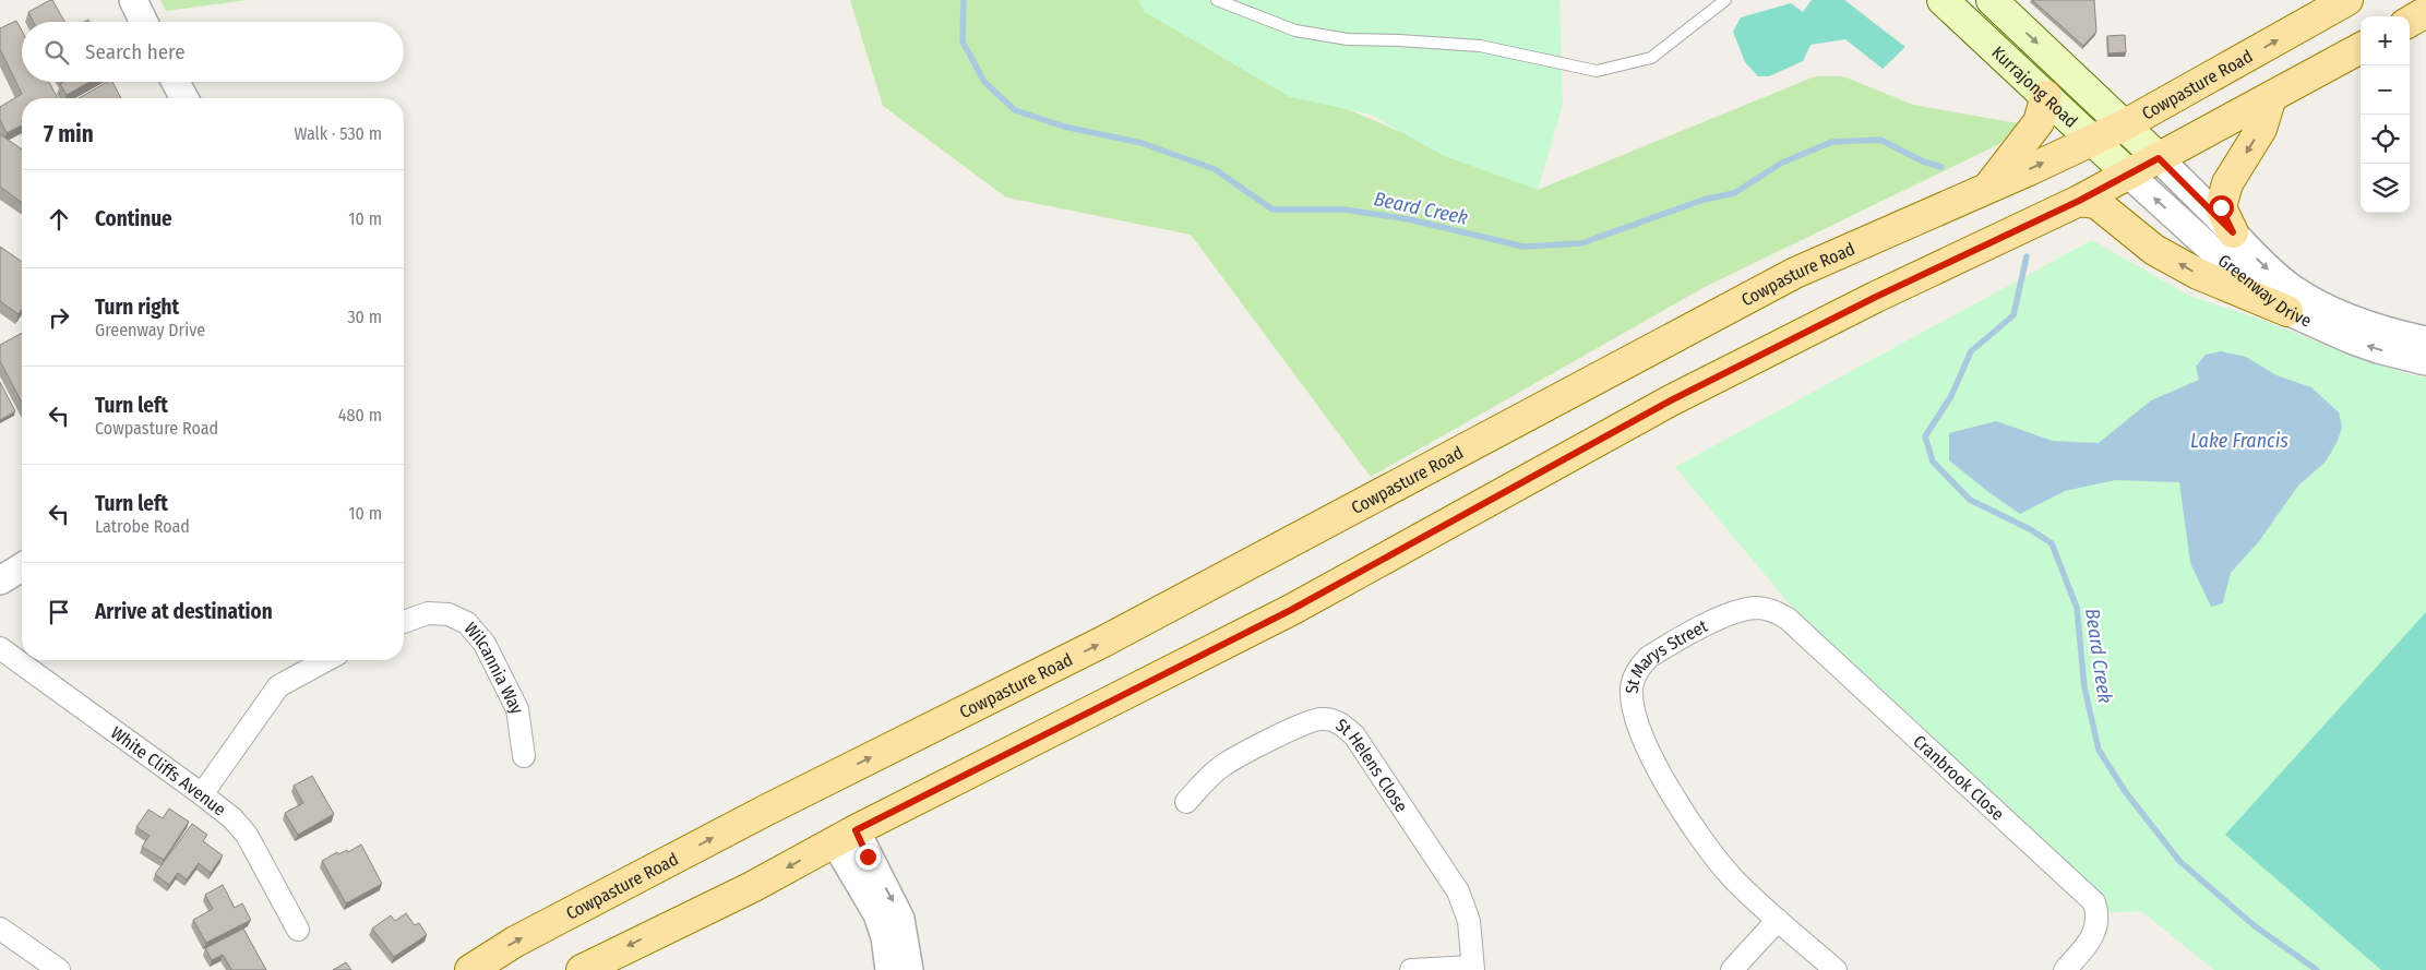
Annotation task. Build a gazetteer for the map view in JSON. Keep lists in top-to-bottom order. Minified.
{"streets":{"main road":["Cowpasture Road","Kurrajong Road"],"street":["Greenway Drive","St Marys Street","Wilcannia Way","St Helens Close","White Cliffs Avenue","Cranbrook Close"]},"crossings":[["Cowpasture Road","Kurrajong Road"],["Kurrajong Road","Greenway Drive"],["St Marys Street","Cranbrook Close"]],"water":["Beard Creek","Lake Francis"],"page":{"map_buttons":["+","−"],"search":"Search here","heading":["7 min","Walk · 530 m"],"list":[["Continue","10 m"],["Turn right","Greenway Drive","30 m"],["Turn left","Cowpasture Road","480 m"],["Turn left","Latrobe Road","10 m"],"Arrive at destination"]}}
